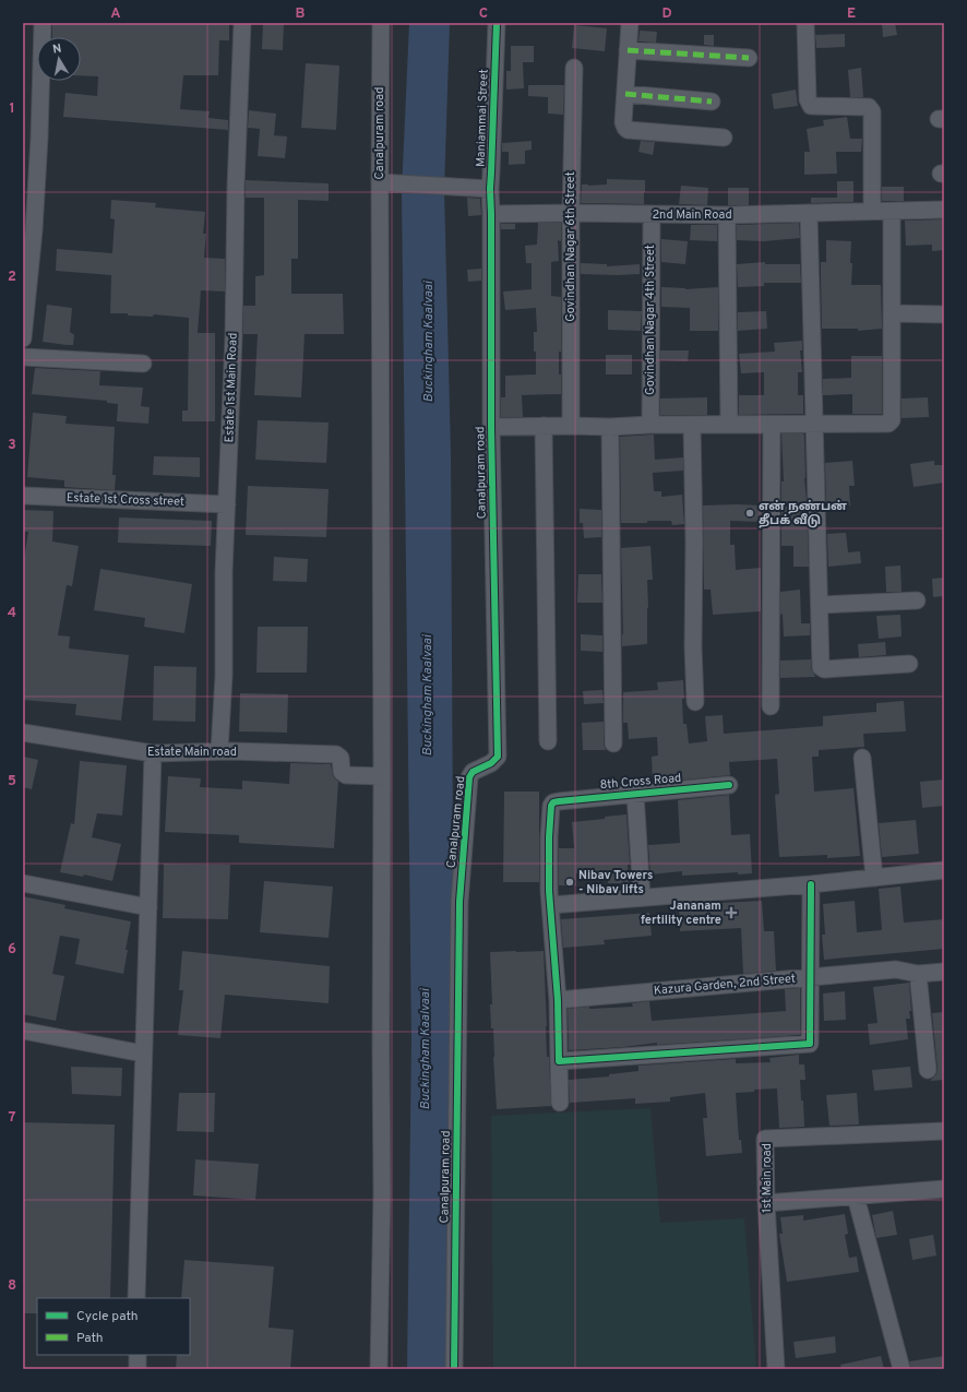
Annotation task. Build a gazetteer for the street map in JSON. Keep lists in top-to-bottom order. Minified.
{"streets":{"street":["Maniammai Street","Canalpuram road","2nd Main Road","Govindhan Nagar 6th Street","Govindhan Nagar 4th Street","Estate 1st Main Road","Estate 1st Cross street","Estate Main road","8th Cross Road","Kazura Garden, 2nd Street","1st Main road"]},"crossings":[["Maniammai Street","Canalpuram road"],["Maniammai Street","2nd Main Road"],["Canalpuram road","2nd Main Road"],["Canalpuram road","Estate Main road"],["2nd Main Road","Govindhan Nagar 6th Street"],["2nd Main Road","Govindhan Nagar 4th Street"],["Estate 1st Main Road","Estate 1st Cross street"],["Estate 1st Main Road","Estate Main road"]],"water":["Buckingham Kaalvaai"],"places":{"other":["என் நண்பன் தீபக் வீடு","Nibav Towers - Nibav lifts"],"health":["Jananam fertility centre"]},"legend":["Cycle path","Path"],"north":"top","grid":{"columns":["A","B","C","D","E"],"rows":["1","2","3","4","5","6","7","8"]}}
